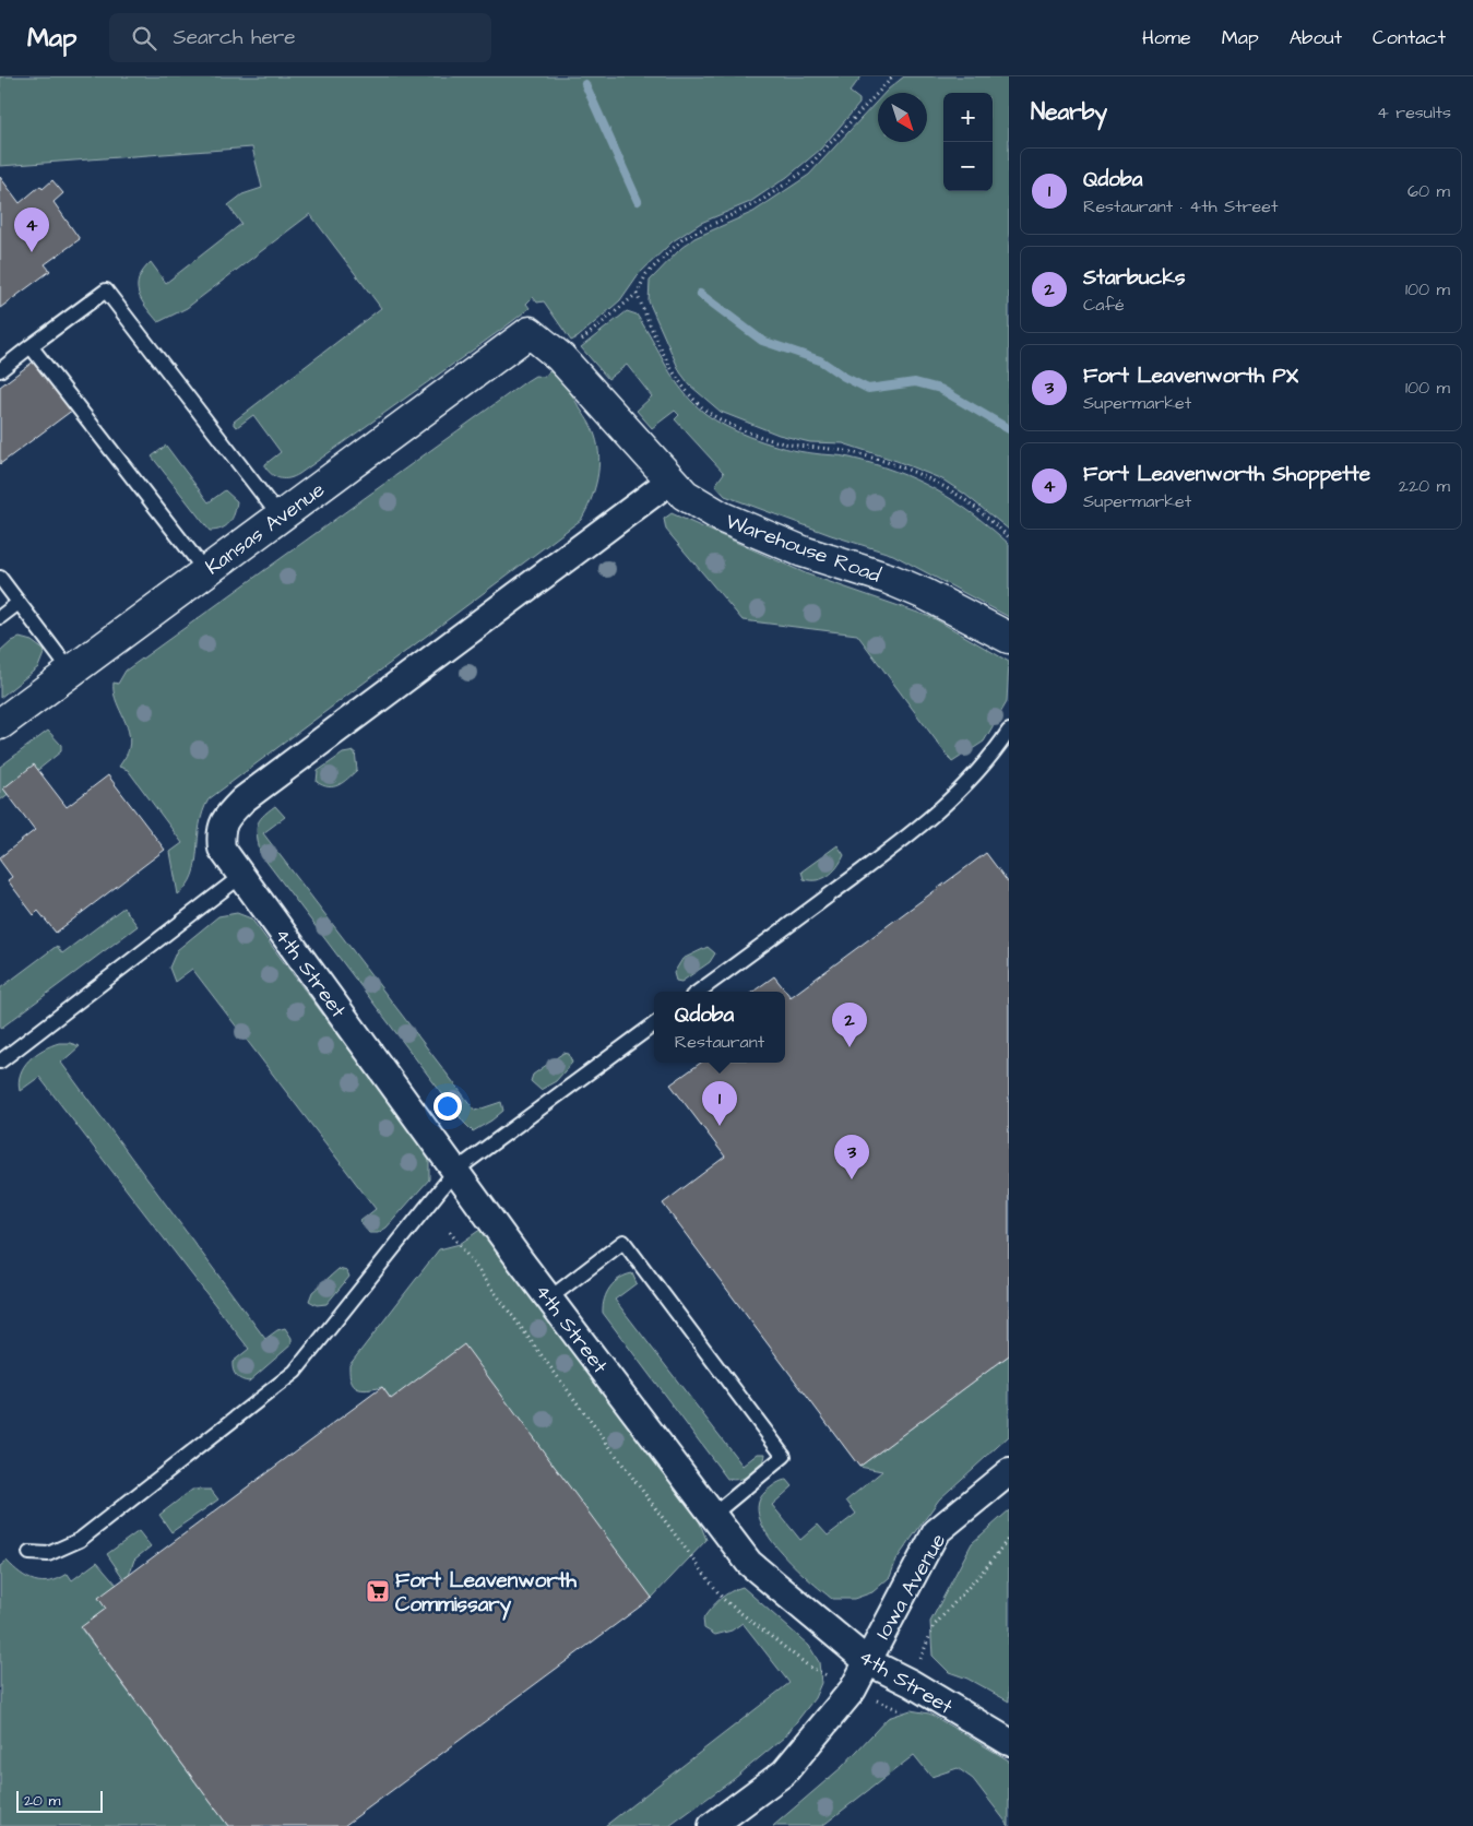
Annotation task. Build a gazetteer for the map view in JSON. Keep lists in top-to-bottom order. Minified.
{"streets":{"street":["Kansas Avenue","Warehouse Road","4th Street","Iowa Avenue"]},"crossings":[["Kansas Avenue","Warehouse Road"],["Warehouse Road","4th Street"],["4th Street","Iowa Avenue"]],"places":{"supermarket":["Fort Leavenworth Commissary"]},"scale_bar":"20 m","north":"bottom right","page":{"header":"Map","search":"Search here","nav":["Home","Map","About","Contact"],"heading":["Nearby","4 results"],"map_buttons":["+","−"],"list":[{"mark":"1","name":"Qdoba","note":"Restaurant · 4th Street","value":"60 m"},{"mark":"2","name":"Starbucks","note":"Café","value":"100 m"},{"mark":"3","name":"Fort Leavenworth PX","note":"Supermarket","value":"100 m"},{"mark":"4","name":"Fort Leavenworth Shoppette","note":"Supermarket","value":"220 m"}],"pins":["4","2","1","3"],"popup":["Qdoba","Restaurant"],"scale":"20 m"}}
